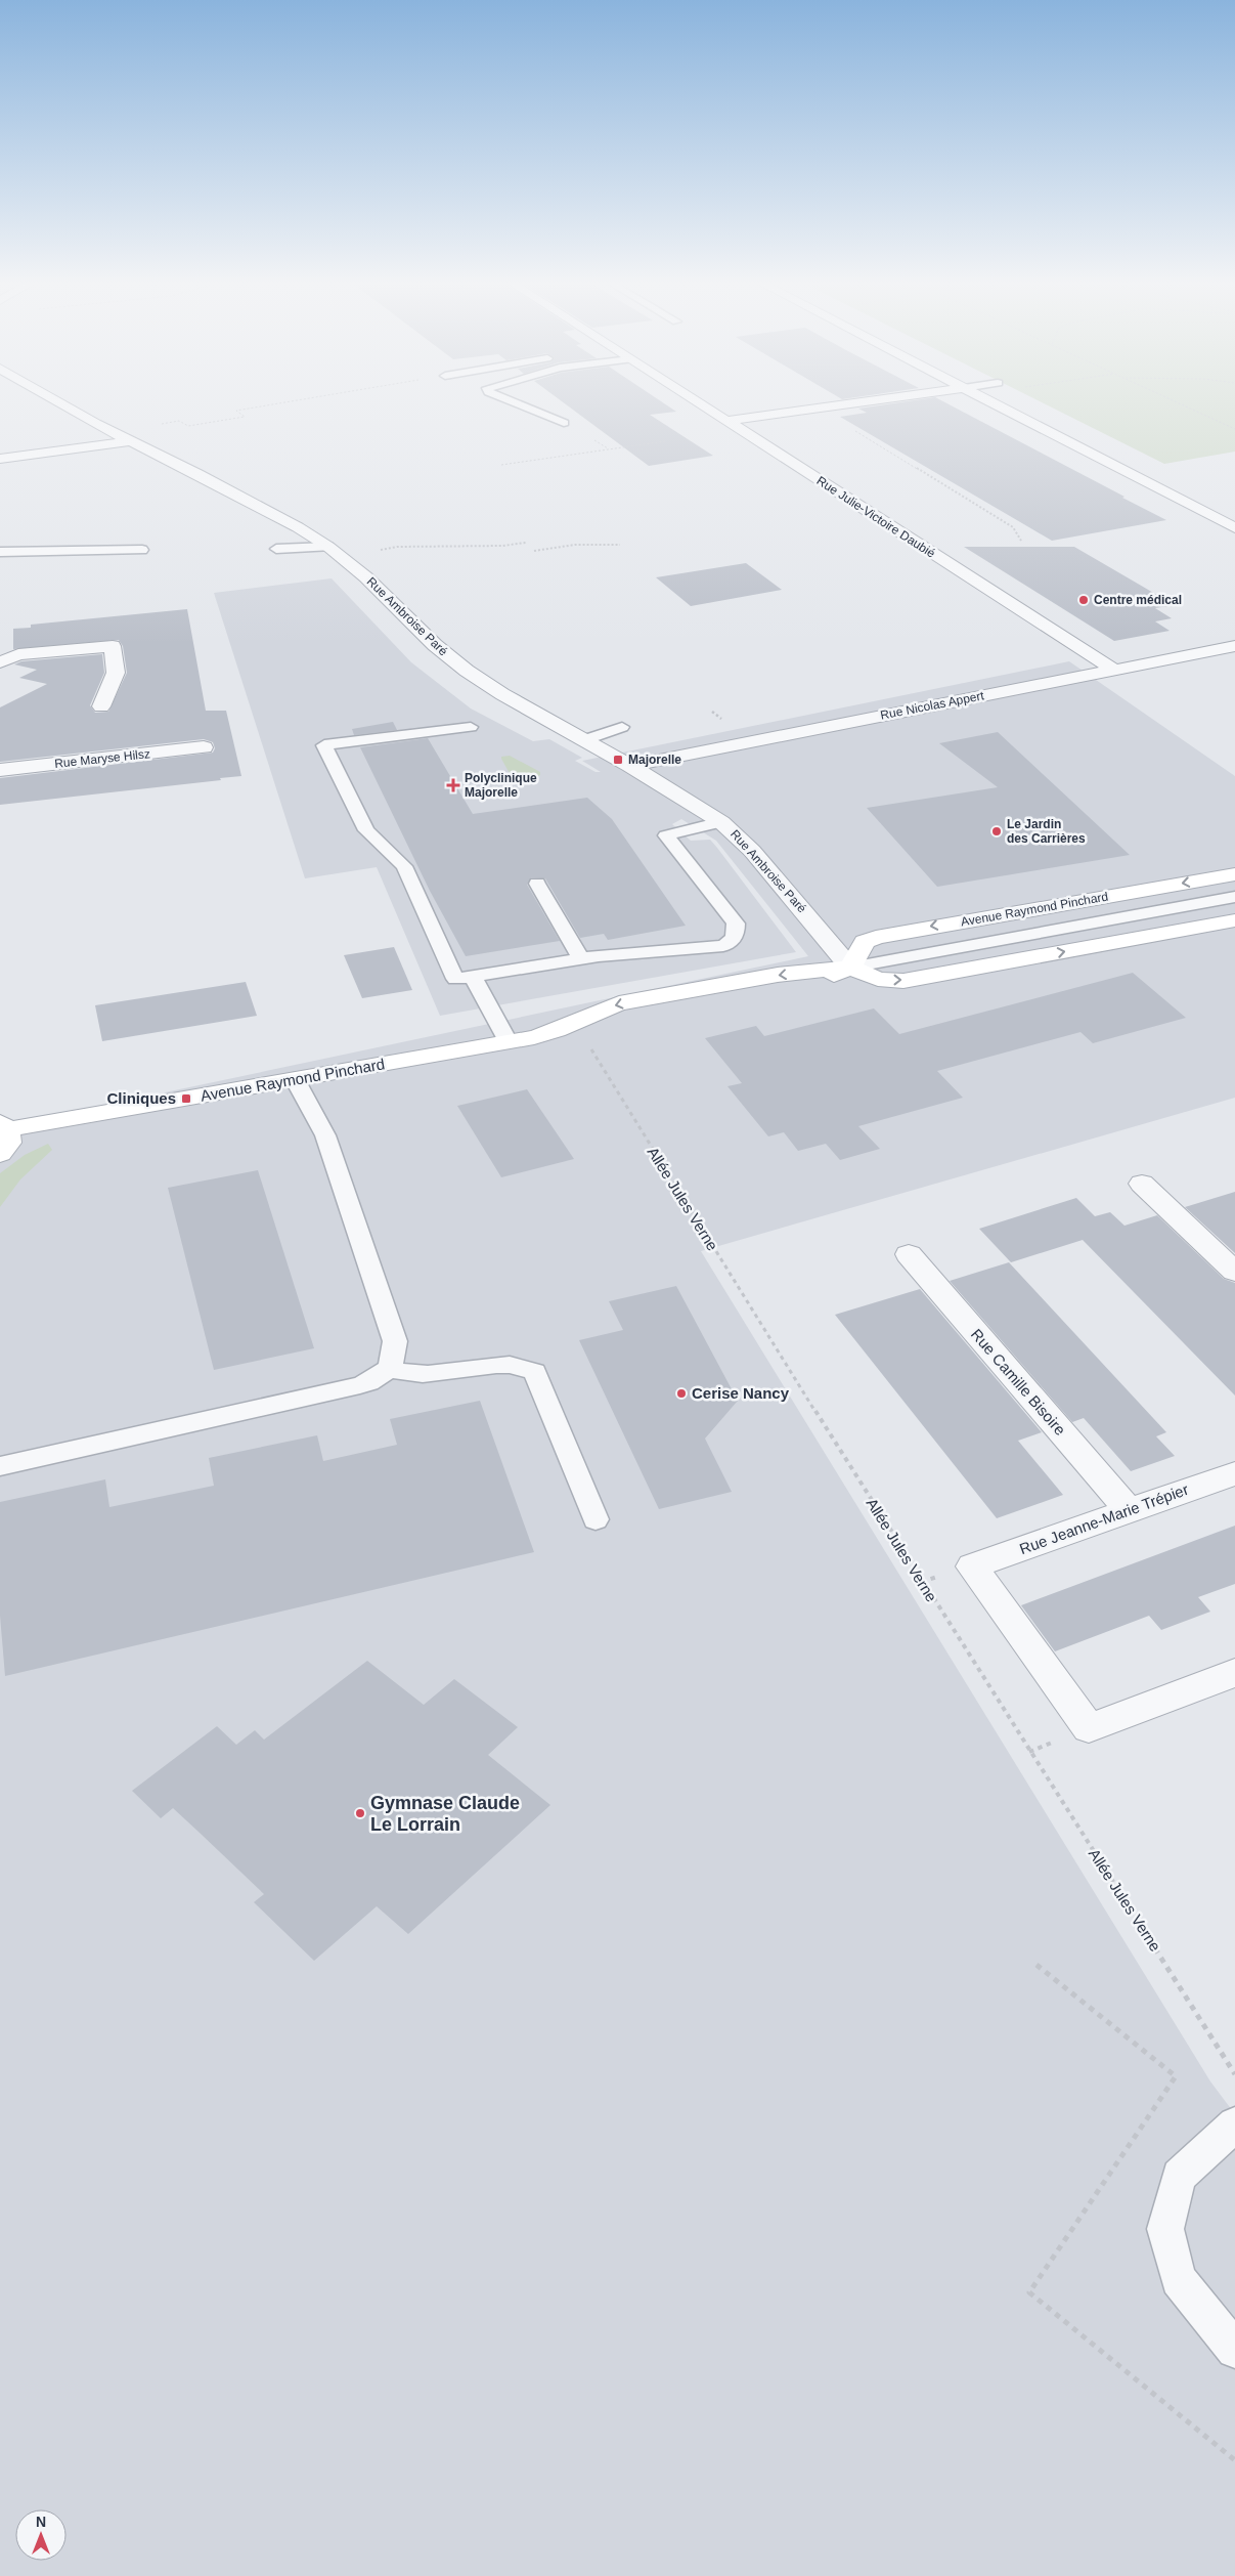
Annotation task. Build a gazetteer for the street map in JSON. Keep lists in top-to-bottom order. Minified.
{"streets":{"street":["Rue Julie-Victoire Daubié","Rue Ambroise Paré","Rue Nicolas Appert","Rue Maryse Hilsz","Avenue Raymond Pinchard","Rue Camille Bisoire","Rue Jeanne-Marie Trépier"],"path":["Allée Jules Verne"]},"crossings":[["Rue Julie-Victoire Daubié","Rue Nicolas Appert"],["Rue Ambroise Paré","Rue Nicolas Appert"],["Rue Ambroise Paré","Avenue Raymond Pinchard"],["Avenue Raymond Pinchard","Allée Jules Verne"],["Rue Camille Bisoire","Rue Jeanne-Marie Trépier"]],"places":{"other":["Centre médical","Le Jardin des Carrières","Cerise Nancy","Gymnase Claude Le Lorrain"],"transit":["Majorelle","Cliniques"],"health":["Polyclinique Majorelle"]},"north":"top"}
